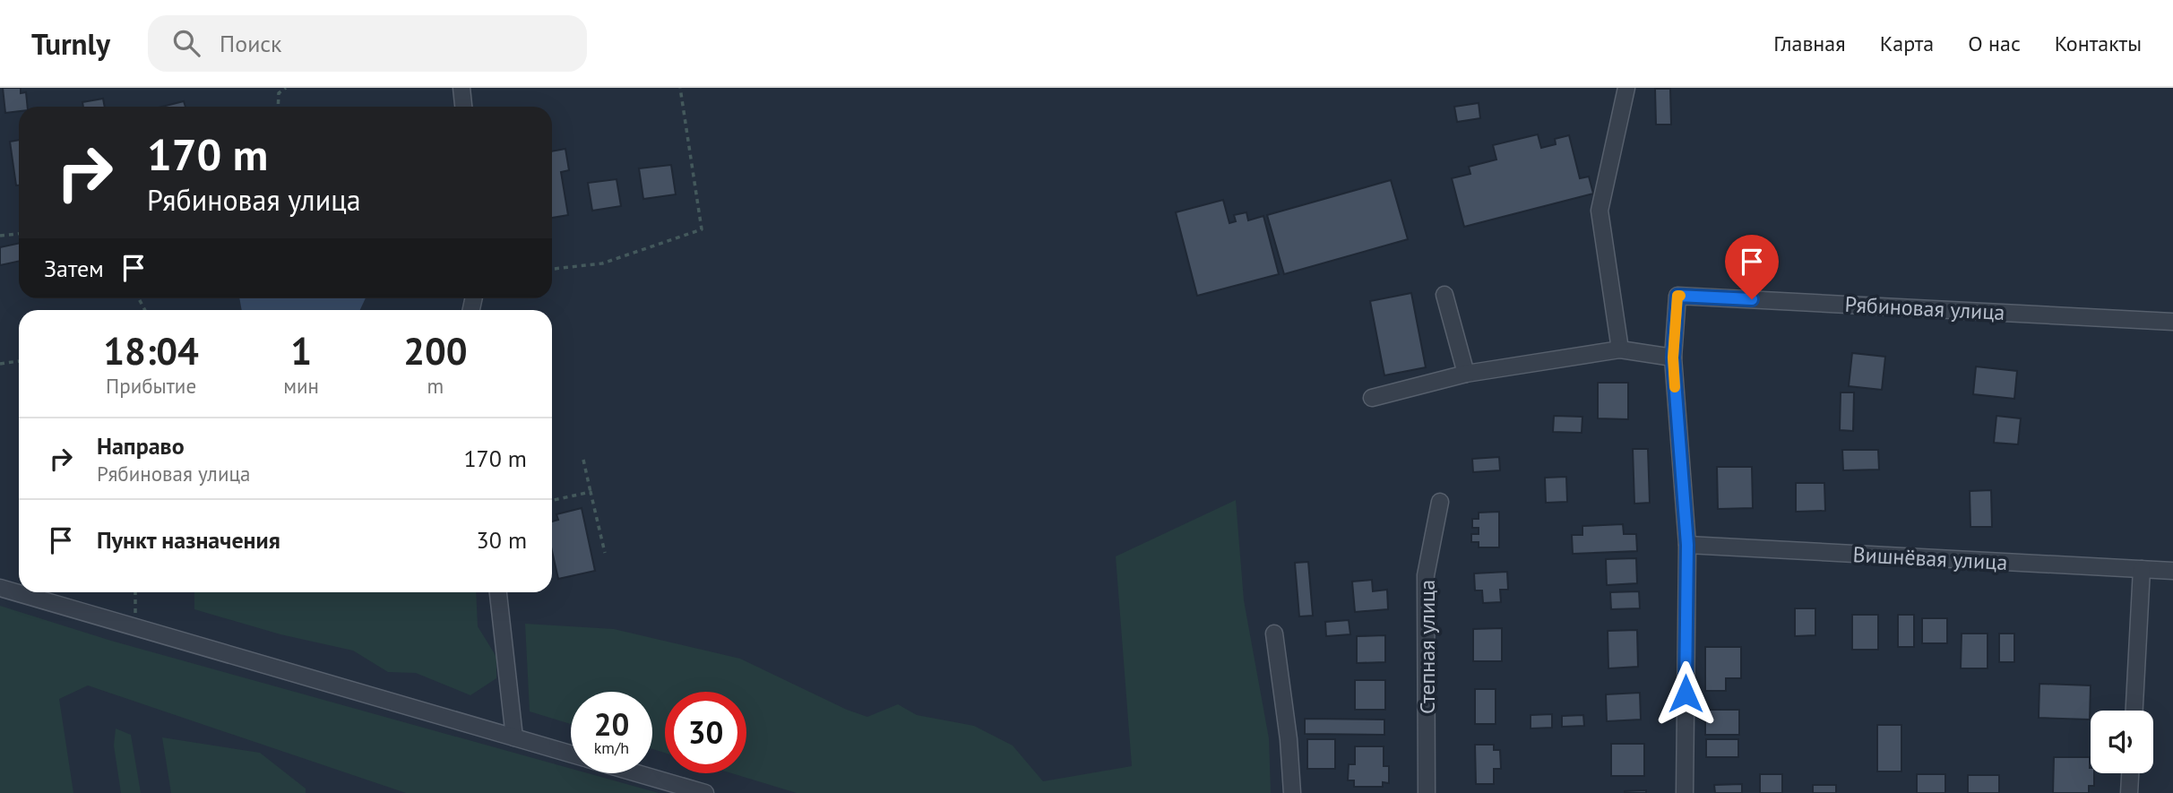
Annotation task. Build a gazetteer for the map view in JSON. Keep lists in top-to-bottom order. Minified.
{"streets":{"street":["Рябиновая улица","Вишнёвая улица","Степная улица"]},"page":{"header":"Turnly","search":"Поиск","nav":["Главная","Карта","О нас","Контакты"],"turn":["170 m","Рябиновая улица"],"then":"Затем","eta":["18:04","Прибытие","1","мин","200","m"],"list":[{"name":"Направо","note":"Рябиновая улица","value":"170 m"},{"name":"Пункт назначения","value":"30 m"}],"speed":"20 km/h","limit":"30"}}
